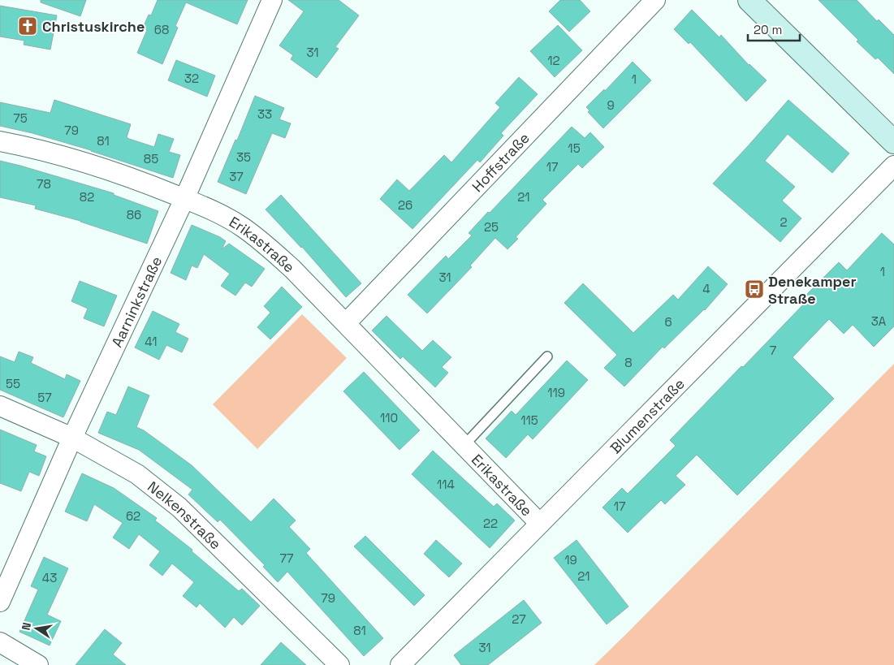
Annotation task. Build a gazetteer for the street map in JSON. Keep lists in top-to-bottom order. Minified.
{"streets":{"street":["Hoffstraße","Erikastraße","Aarninkstraße","Blumenstraße","Nelkenstraße"]},"crossings":[["Hoffstraße","Erikastraße"],["Erikastraße","Aarninkstraße"],["Erikastraße","Blumenstraße"],["Aarninkstraße","Nelkenstraße"]],"places":{"church":["Christuskirche"],"bus stop":["Denekamper Straße"]},"house_numbers":["68","31","12","32","1","9","33","75","79","81","15","35","85","17","37","78","82","21","26","86","2","25","1","31","4","3A","6","41","7","8","55","119","57","110","115","114","17","62","22","77","19","21","43","79","27","81","31"],"scale_bar":"20 m","north":"left"}
